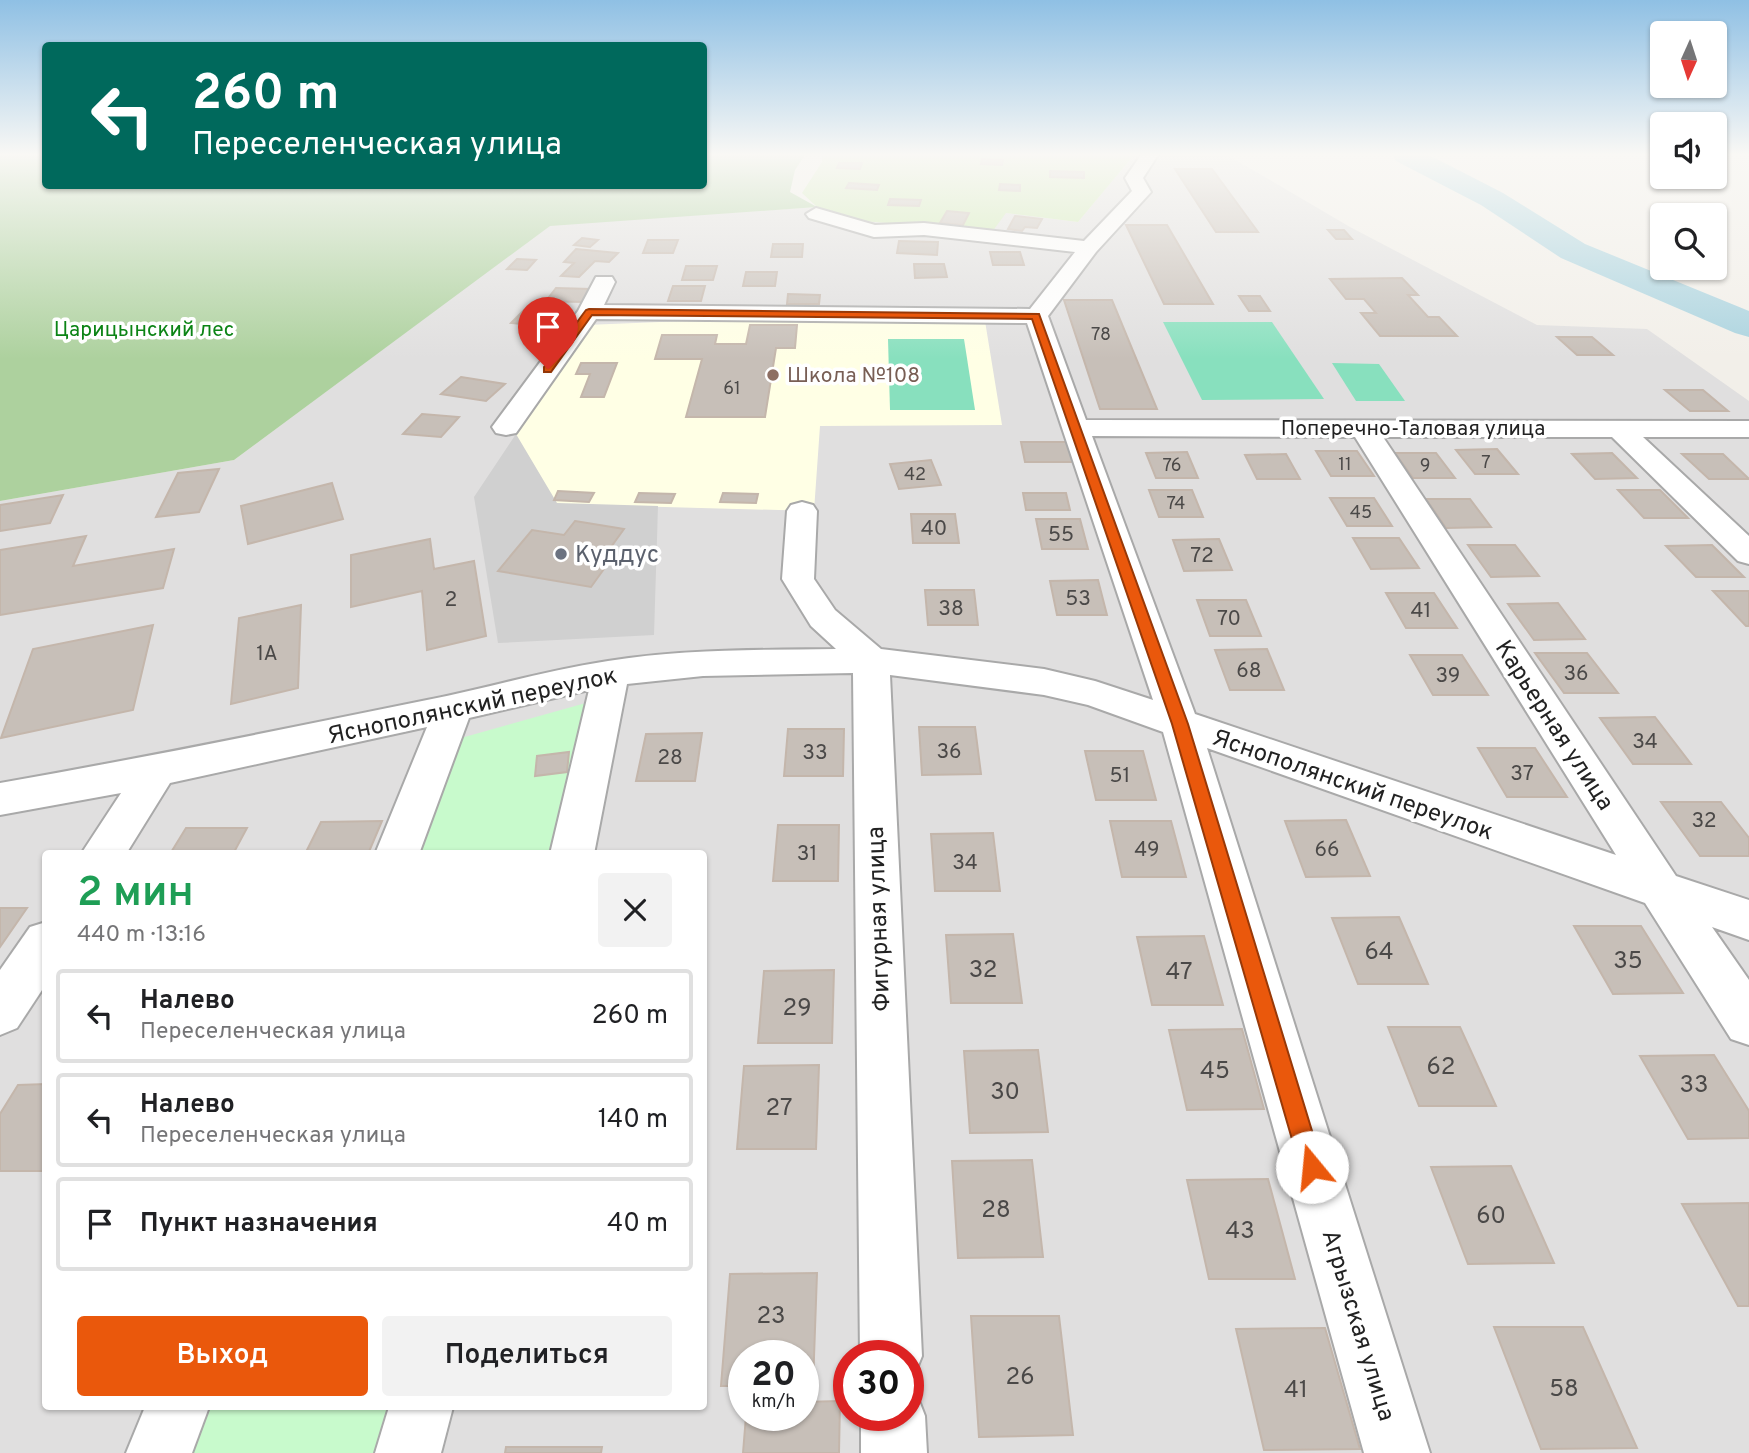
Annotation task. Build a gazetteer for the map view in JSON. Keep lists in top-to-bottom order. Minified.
{"streets":{"street":["Поперечно-Таловая улица","Яснополянский переулок","Карьерная улица","Фигурная улица","Агрызская улица"]},"crossings":[["Поперечно-Таловая улица","Карьерная улица"],["Поперечно-Таловая улица","Агрызская улица"],["Яснополянский переулок","Карьерная улица"],["Яснополянский переулок","Фигурная улица"],["Яснополянский переулок","Агрызская улица"]],"parks":["Царицынский лес"],"places":["Школа №108","Куддус"],"house_numbers":["78","61","7","11","76","9","42","74","45","40","55","72","53","2","38","41","70","1А","68","36","39","34","36","33","28","37","51","32","49","66","31","34","64","35","32","47","29","62","45","33","30","27","28","60","43","23","26","58","41"],"north":"bottom","page":{"turn":["260 m","Переселенческая улица"],"heading":["2 мин","440 m · 13:16"],"list":[{"name":"Налево","note":"Переселенческая улица","value":"260 m"},{"name":"Налево","note":"Переселенческая улица","value":"140 m"},{"name":"Пункт назначения","value":"40 m"}],"buttons":["Выход","Поделиться"],"speed":"20 km/h","limit":"30"}}
